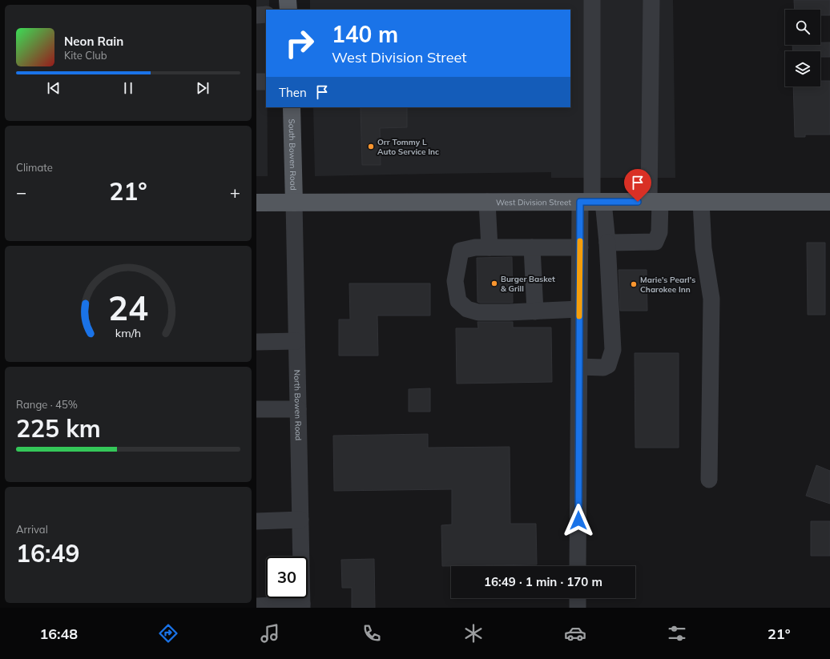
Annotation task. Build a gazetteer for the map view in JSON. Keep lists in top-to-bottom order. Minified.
{"streets":{"main road":["South Bowen Road","West Division Street"],"street":["North Bowen Road"]},"crossings":[["South Bowen Road","West Division Street"],["South Bowen Road","North Bowen Road"],["West Division Street","North Bowen Road"]],"places":["Orr Tommy L Auto Service Inc","Burger Basket & Grill","Marie's Pearl's Charokee Inn"],"page":{"turn":["140 m","West Division Street"],"song":["Neon Rain","Kite Club"],"then":"Then","tile":["Climate",["Range · 45%","225 km"],["Arrival","16:49"]],"heat":["−","21°","+"],"limit":"30","trip":"16:49 · 1 min · 170 m","tabs":["16:48","21°"],"gauge":["24","km/h"]}}
